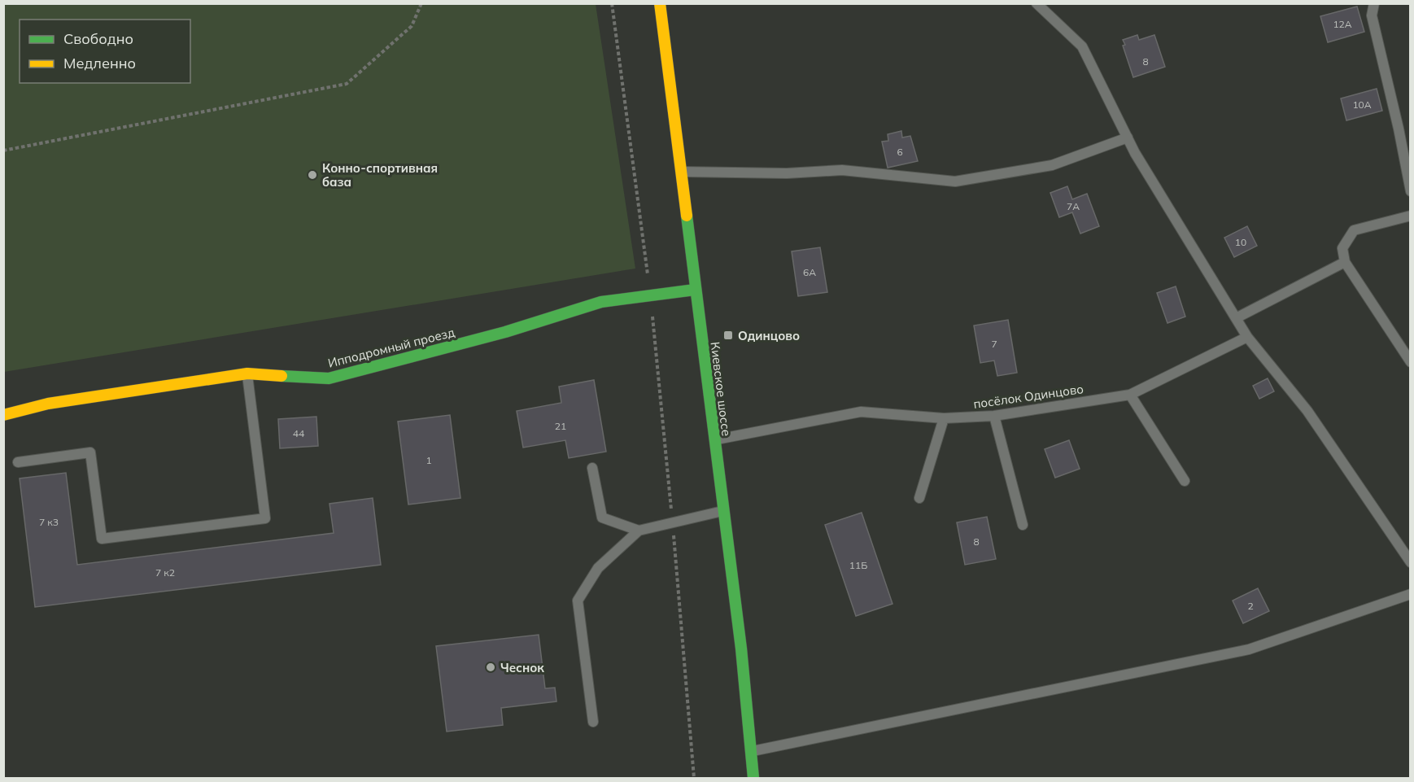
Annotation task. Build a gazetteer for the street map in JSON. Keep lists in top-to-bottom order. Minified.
{"streets":{"main road":["Ипподромный проезд","Киевское шоссе"],"lane":["посёлок Одинцово"]},"crossings":[["Ипподромный проезд","Киевское шоссе"],["Киевское шоссе","посёлок Одинцово"]],"places":{"other":["Конно-спортивная база","Чеснок"],"transit":["Одинцово"]},"house_numbers":["12А","8","10А","6","7А","10","6А","7","21","44","1","7 к3","8","11Б","7 к2","2"],"legend":["Свободно","Медленно"]}
